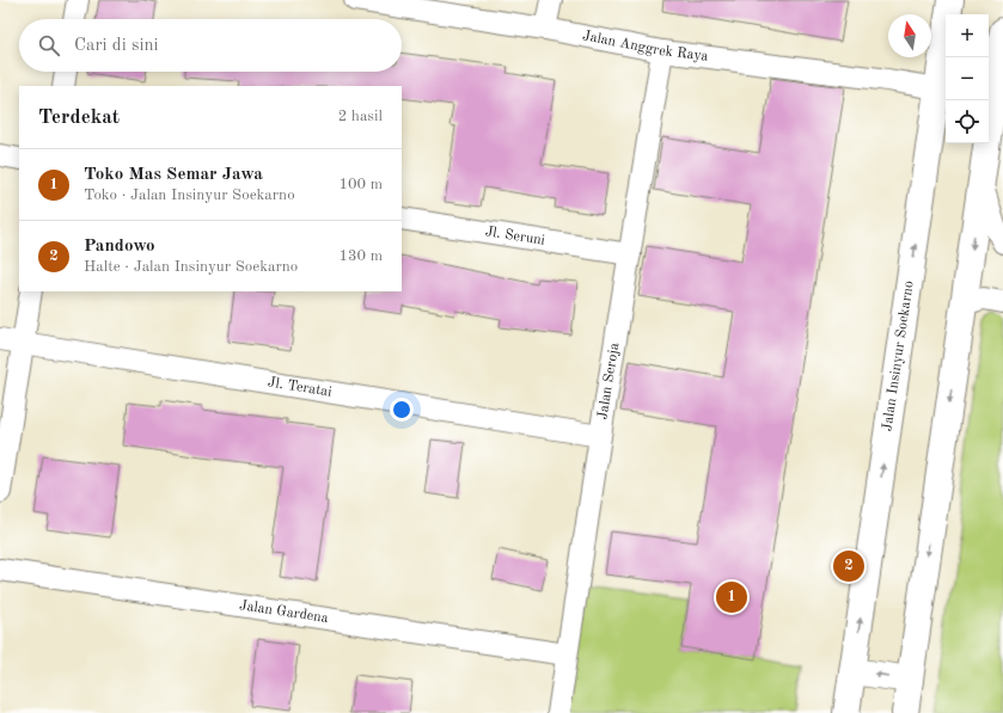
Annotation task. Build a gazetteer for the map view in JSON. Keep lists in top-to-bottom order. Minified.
{"streets":{"main road":["Jalan Insinyur Soekarno"],"street":["Jalan Anggrek Raya","Jl. Seruni","Jalan Seroja","Jl. Teratai","Jalan Gardena"]},"crossings":[["Jalan Anggrek Raya","Jalan Insinyur Soekarno"],["Jalan Anggrek Raya","Jalan Seroja"],["Jl. Seruni","Jalan Seroja"],["Jalan Seroja","Jl. Teratai"],["Jalan Seroja","Jalan Gardena"]],"north":"top","page":{"map_buttons":["+","−"],"search":"Cari di sini","heading":["Terdekat","2 hasil"],"list":[{"mark":"1","name":"Toko Mas Semar Jawa","note":"Toko · Jalan Insinyur Soekarno","value":"100 m"},{"mark":"2","name":"Pandowo","note":"Halte · Jalan Insinyur Soekarno","value":"130 m"}],"pins":["2","1"]}}
